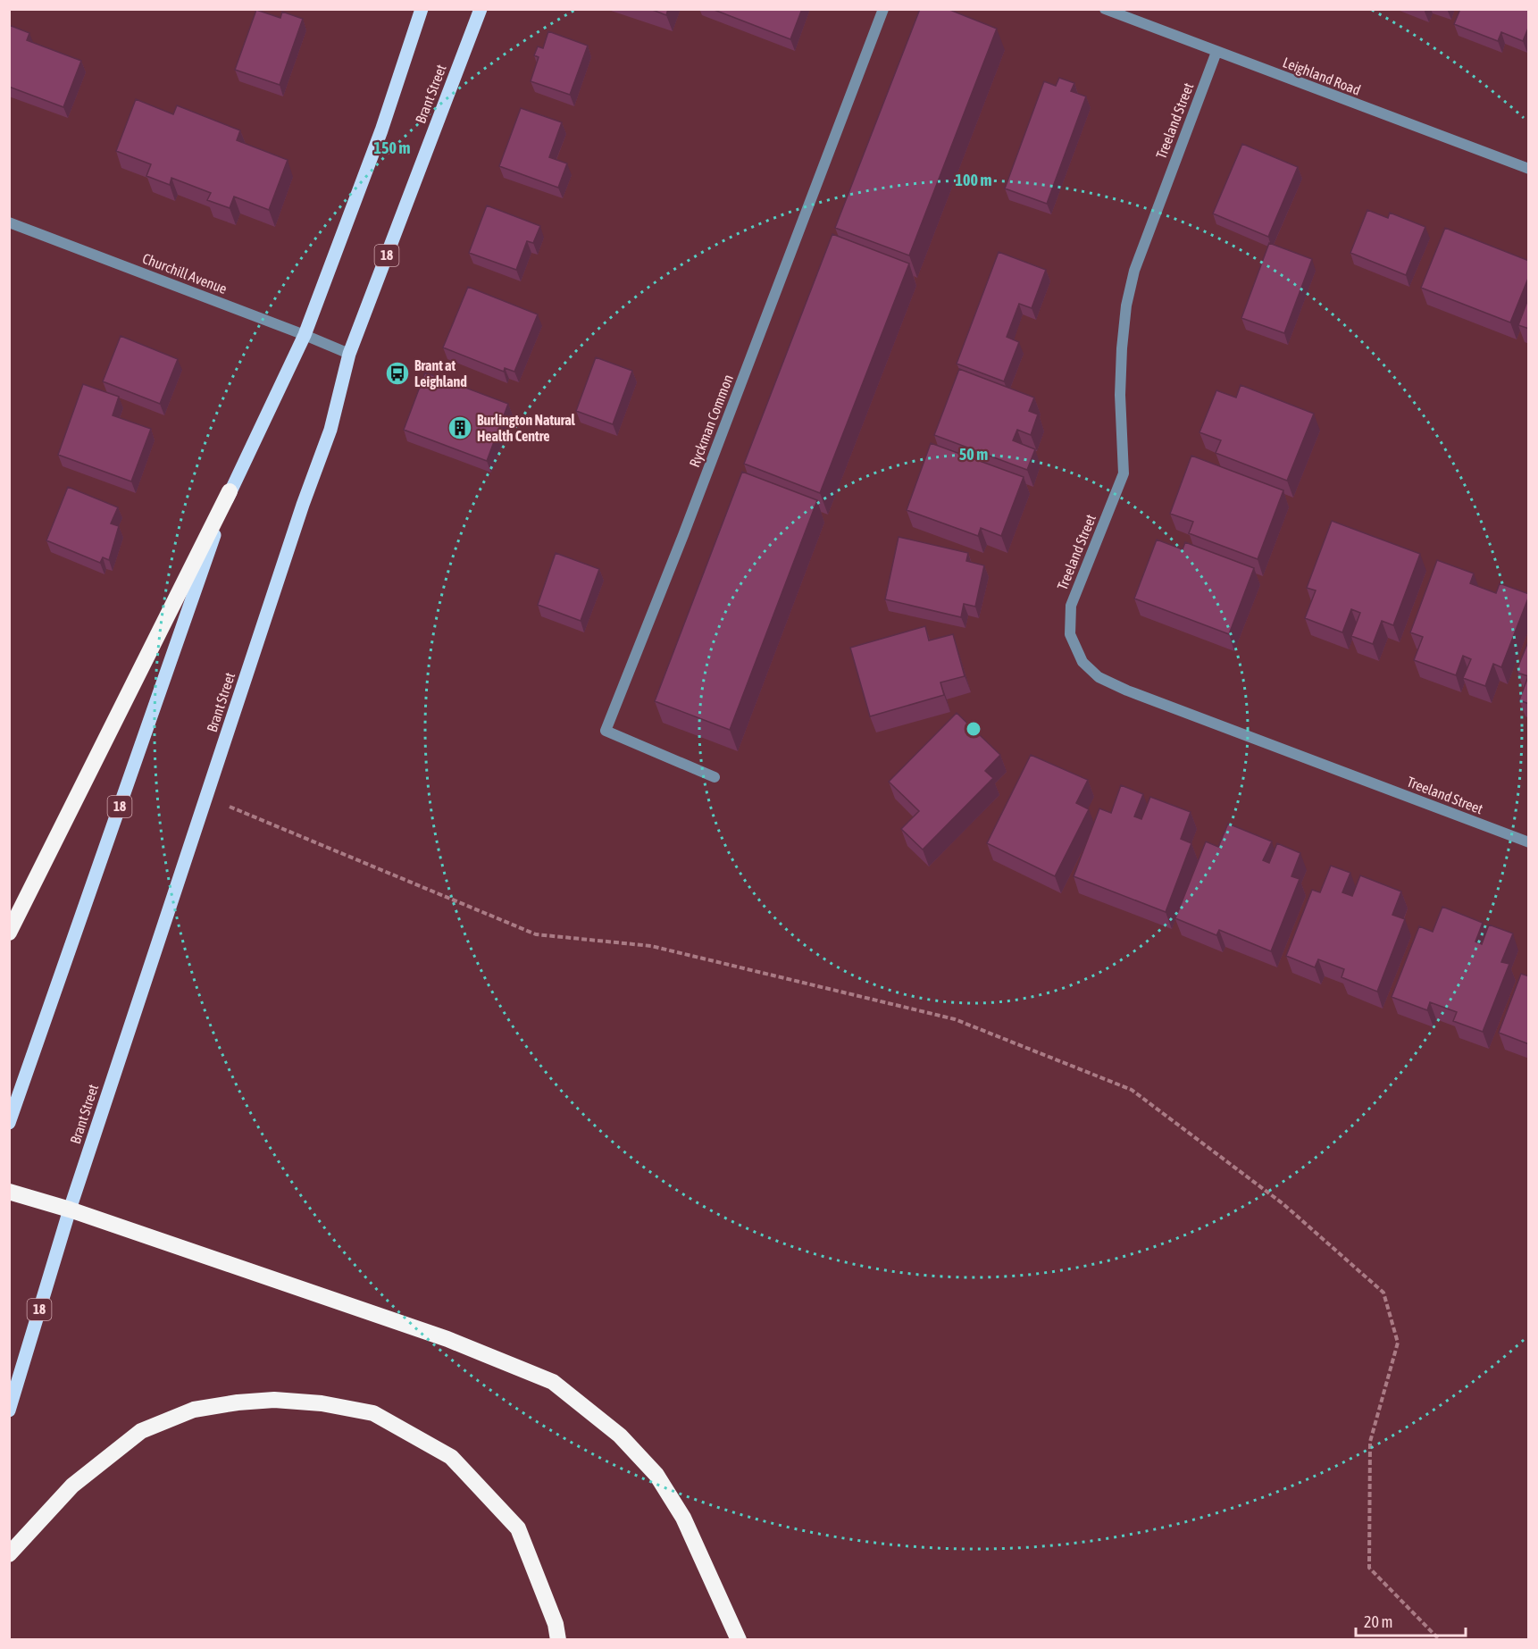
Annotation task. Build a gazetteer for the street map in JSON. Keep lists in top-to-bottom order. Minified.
{"streets":{"main road":["Brant Street","18"],"street":["Leighland Road","Treeland Street","Churchill Avenue","Ryckman Common"]},"crossings":[["Leighland Road","Treeland Street"],["Brant Street","Churchill Avenue"],["18","Churchill Avenue"]],"places":{"bus stop":["Brant at Leighland"],"building":["Burlington Natural Health Centre"]},"scale_bar":"20 m","rings":["150 m","100 m","50 m"]}
